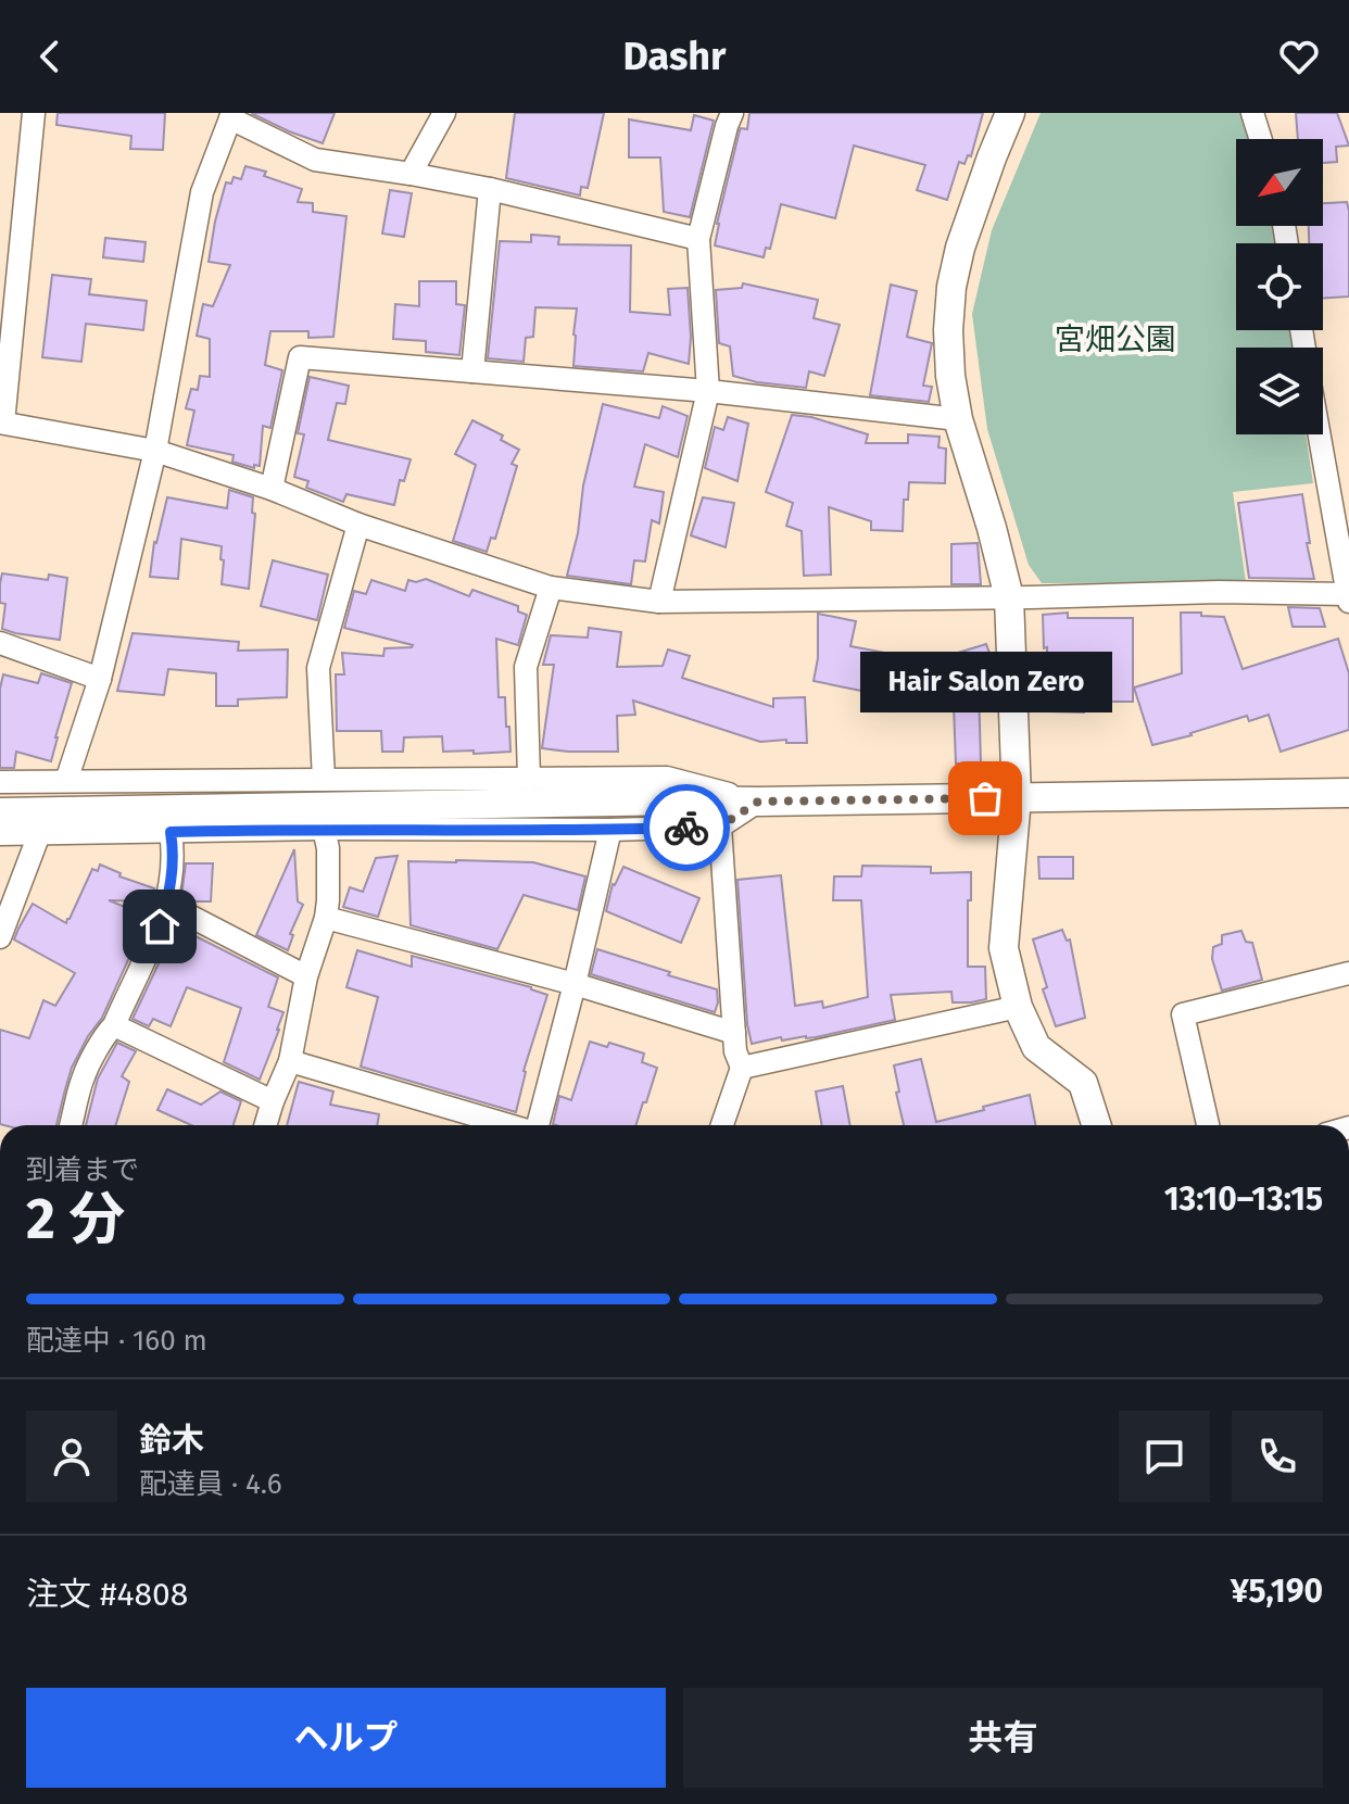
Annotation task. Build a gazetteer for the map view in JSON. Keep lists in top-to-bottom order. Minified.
{"parks":["宮畑公園"],"places":["Hair Salon Zero"],"north":"bottom left","page":{"header":"Dashr","bubble":"Hair Salon Zero","heading":["2 分","到着まで","13:10–13:15"],"panel":["鈴木","配達員 · 4.6","注文 #4808","¥5,190"],"bar":"配達中 · 160 m","buttons":["ヘルプ","共有"]}}
